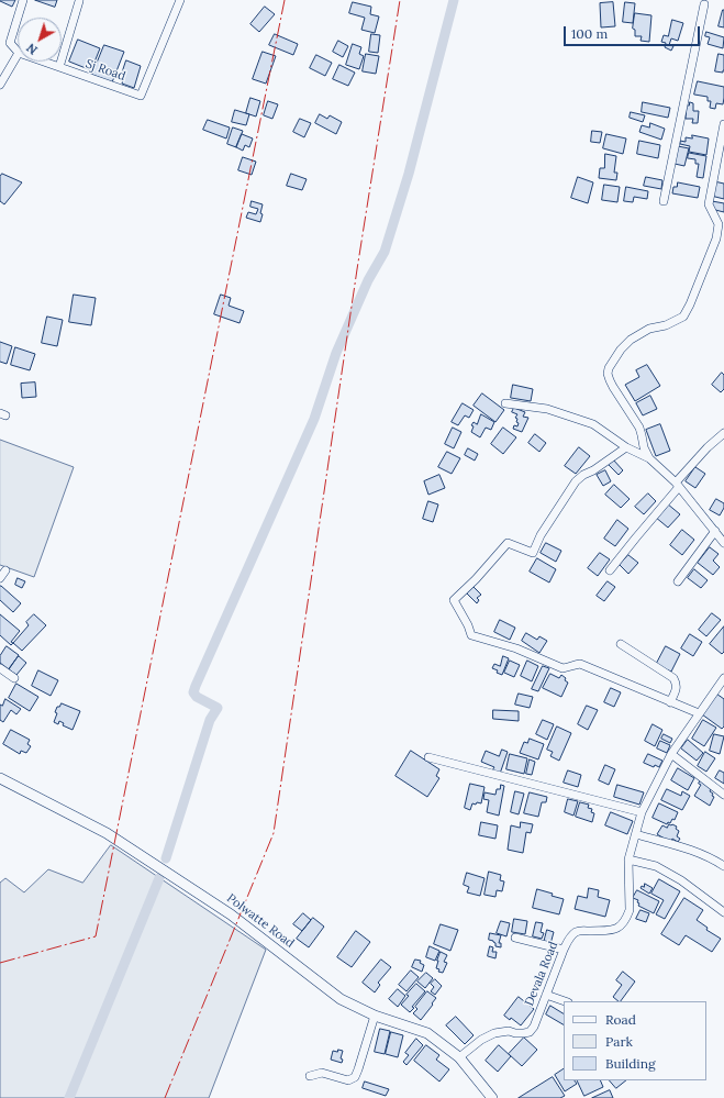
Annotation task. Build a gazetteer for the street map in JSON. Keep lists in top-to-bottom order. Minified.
{"streets":{"street":["Sj Road","Polwatte Road","Devala Road"]},"crossings":[["Polwatte Road","Devala Road"]],"legend":["Road","Park","Building"],"scale_bar":"100 m","north":"bottom left"}
